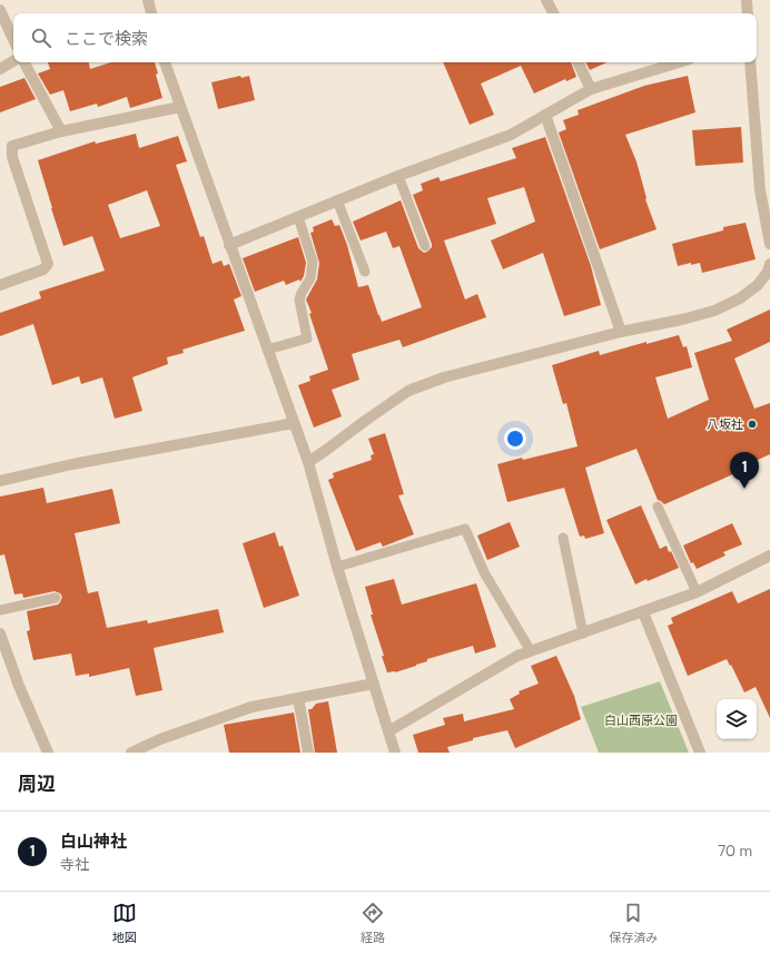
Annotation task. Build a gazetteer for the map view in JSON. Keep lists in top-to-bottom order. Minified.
{"parks":["白山西原公園"],"places":["八坂社"],"page":{"search":"ここで検索","pins":"1","heading":"周辺","list":[{"mark":"1","name":"白山神社","note":"寺社","value":"70 m"}],"nav":["地図","経路","保存済み"]}}
